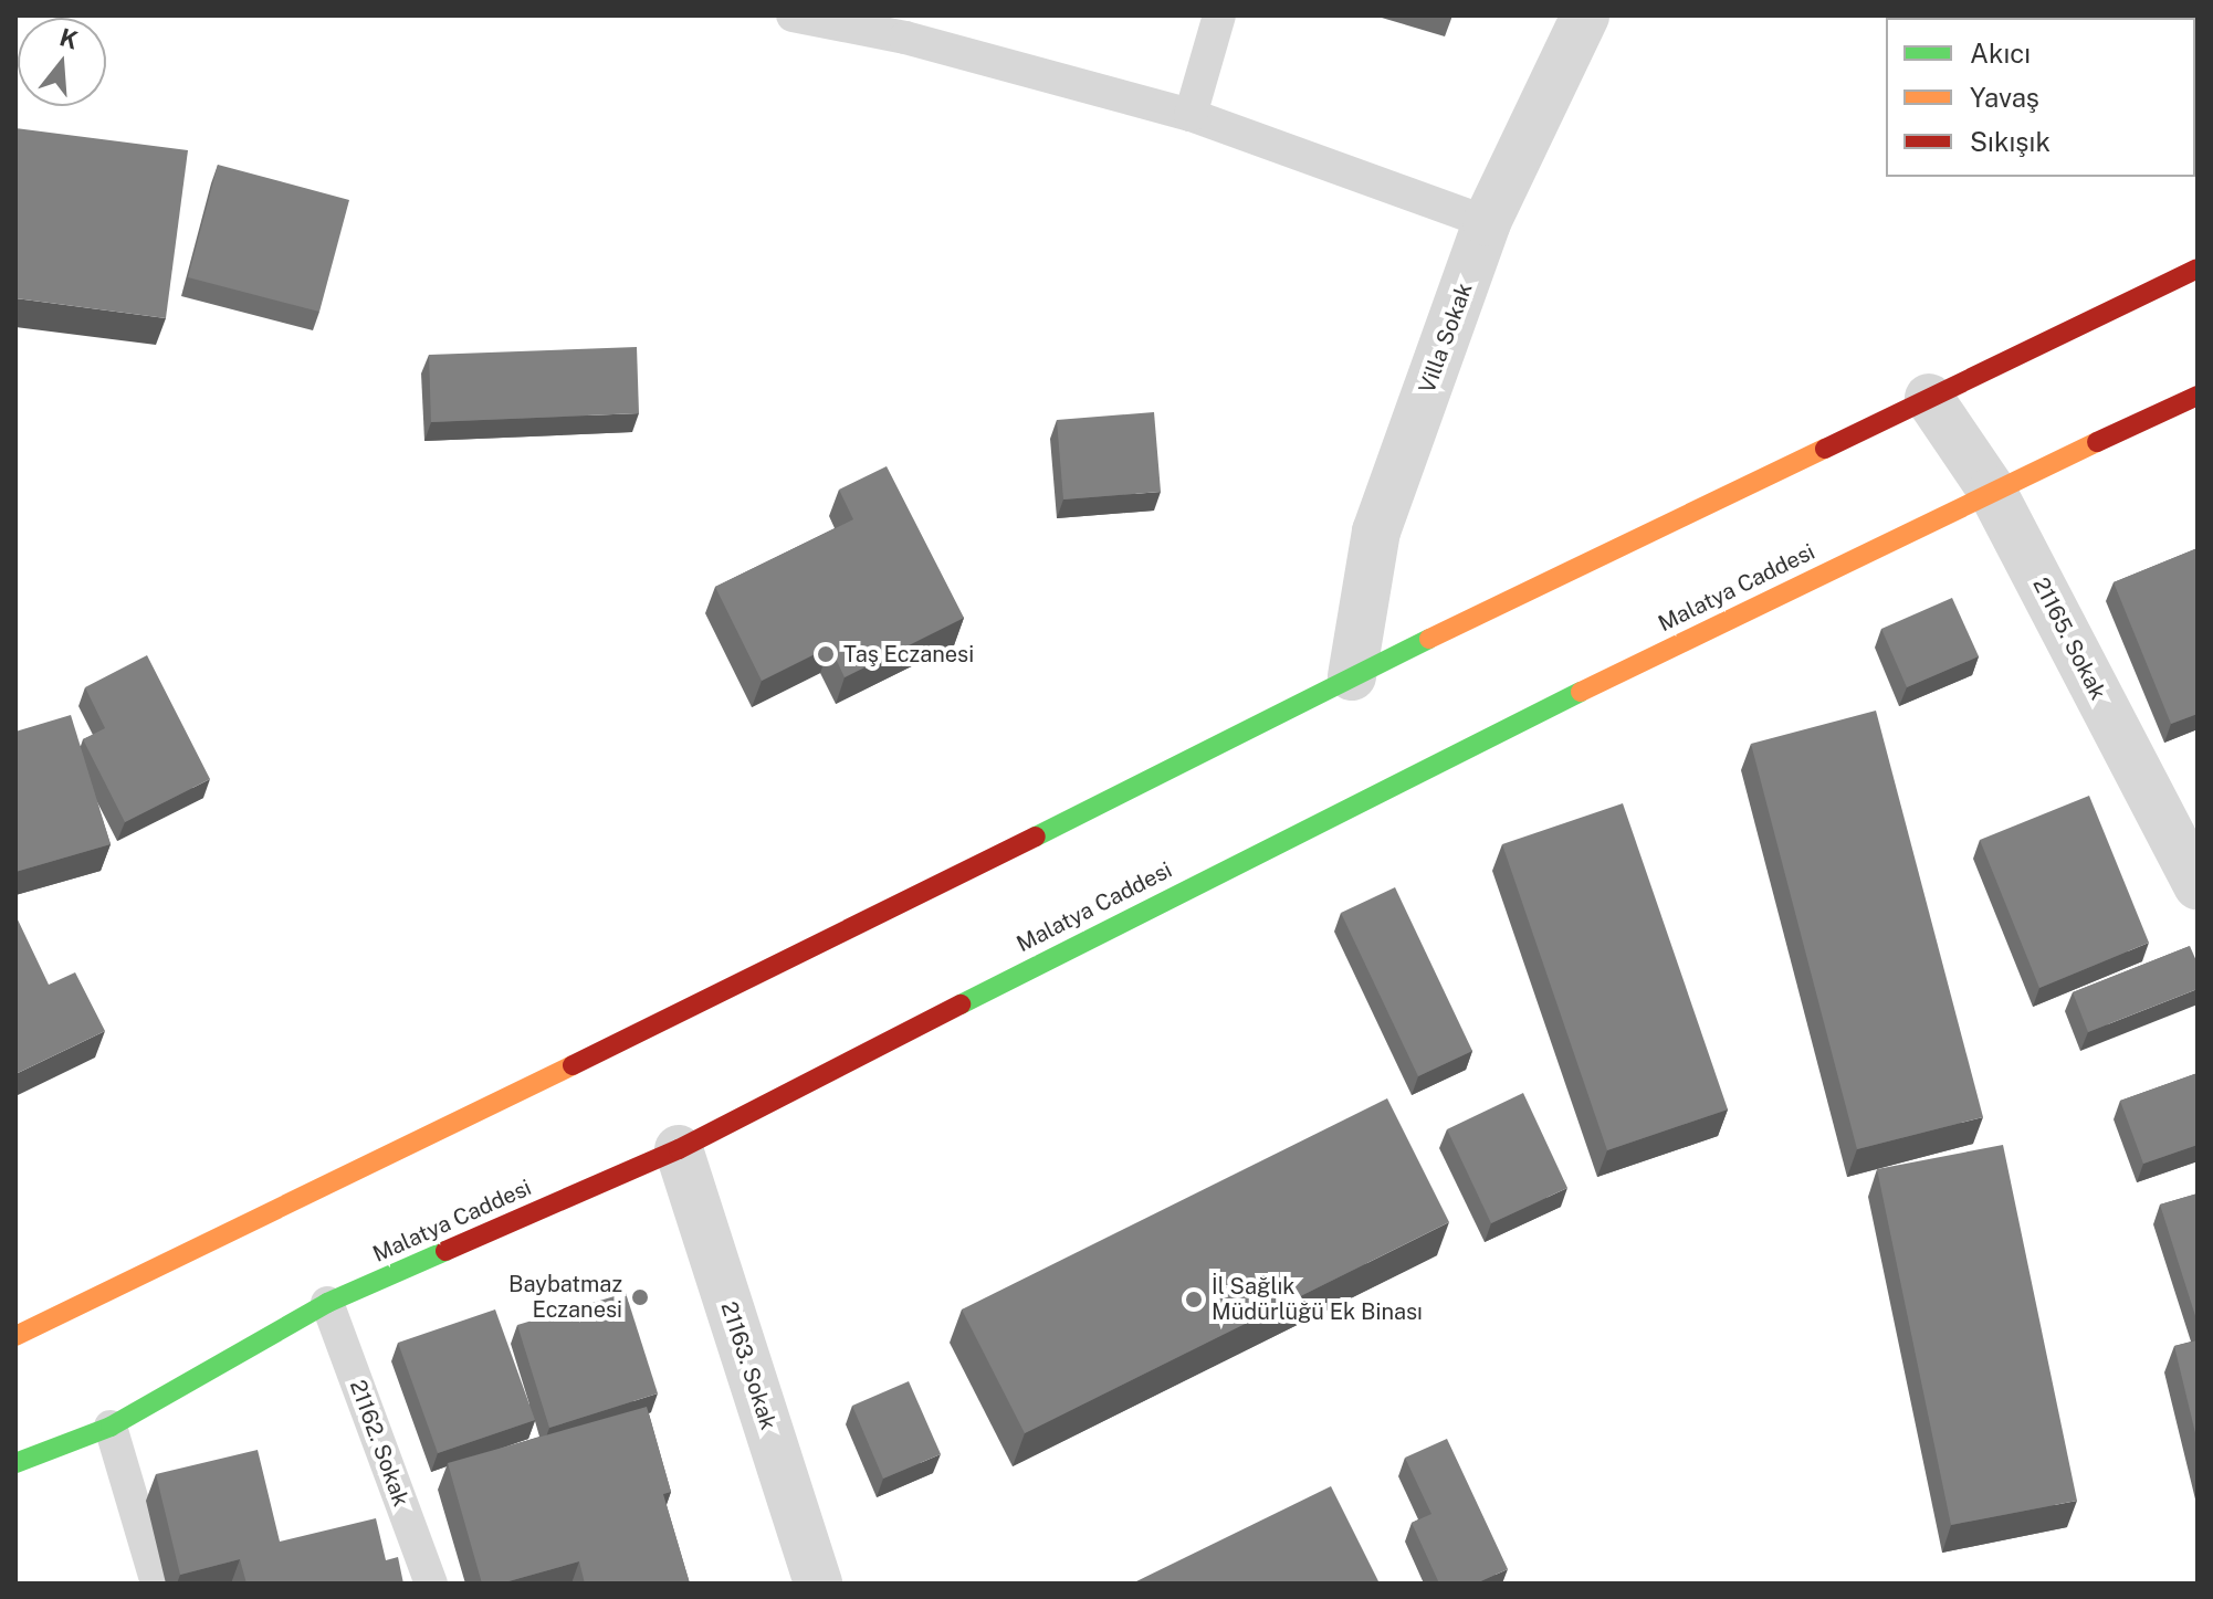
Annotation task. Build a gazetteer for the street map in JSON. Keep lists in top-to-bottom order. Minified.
{"streets":{"main road":["Malatya Caddesi"],"street":["Villa Sokak","21165. Sokak","21163. Sokak"],"lane":["21162. Sokak"]},"crossings":[["Malatya Caddesi","21165. Sokak"],["Malatya Caddesi","21163. Sokak"],["Malatya Caddesi","21162. Sokak"]],"places":["Taş Eczanesi","Baybatmaz Eczanesi","İl Sağlık Müdürlüğü Ek Binası"],"legend":["Akıcı","Yavaş","Sıkışık"],"north":"top"}
